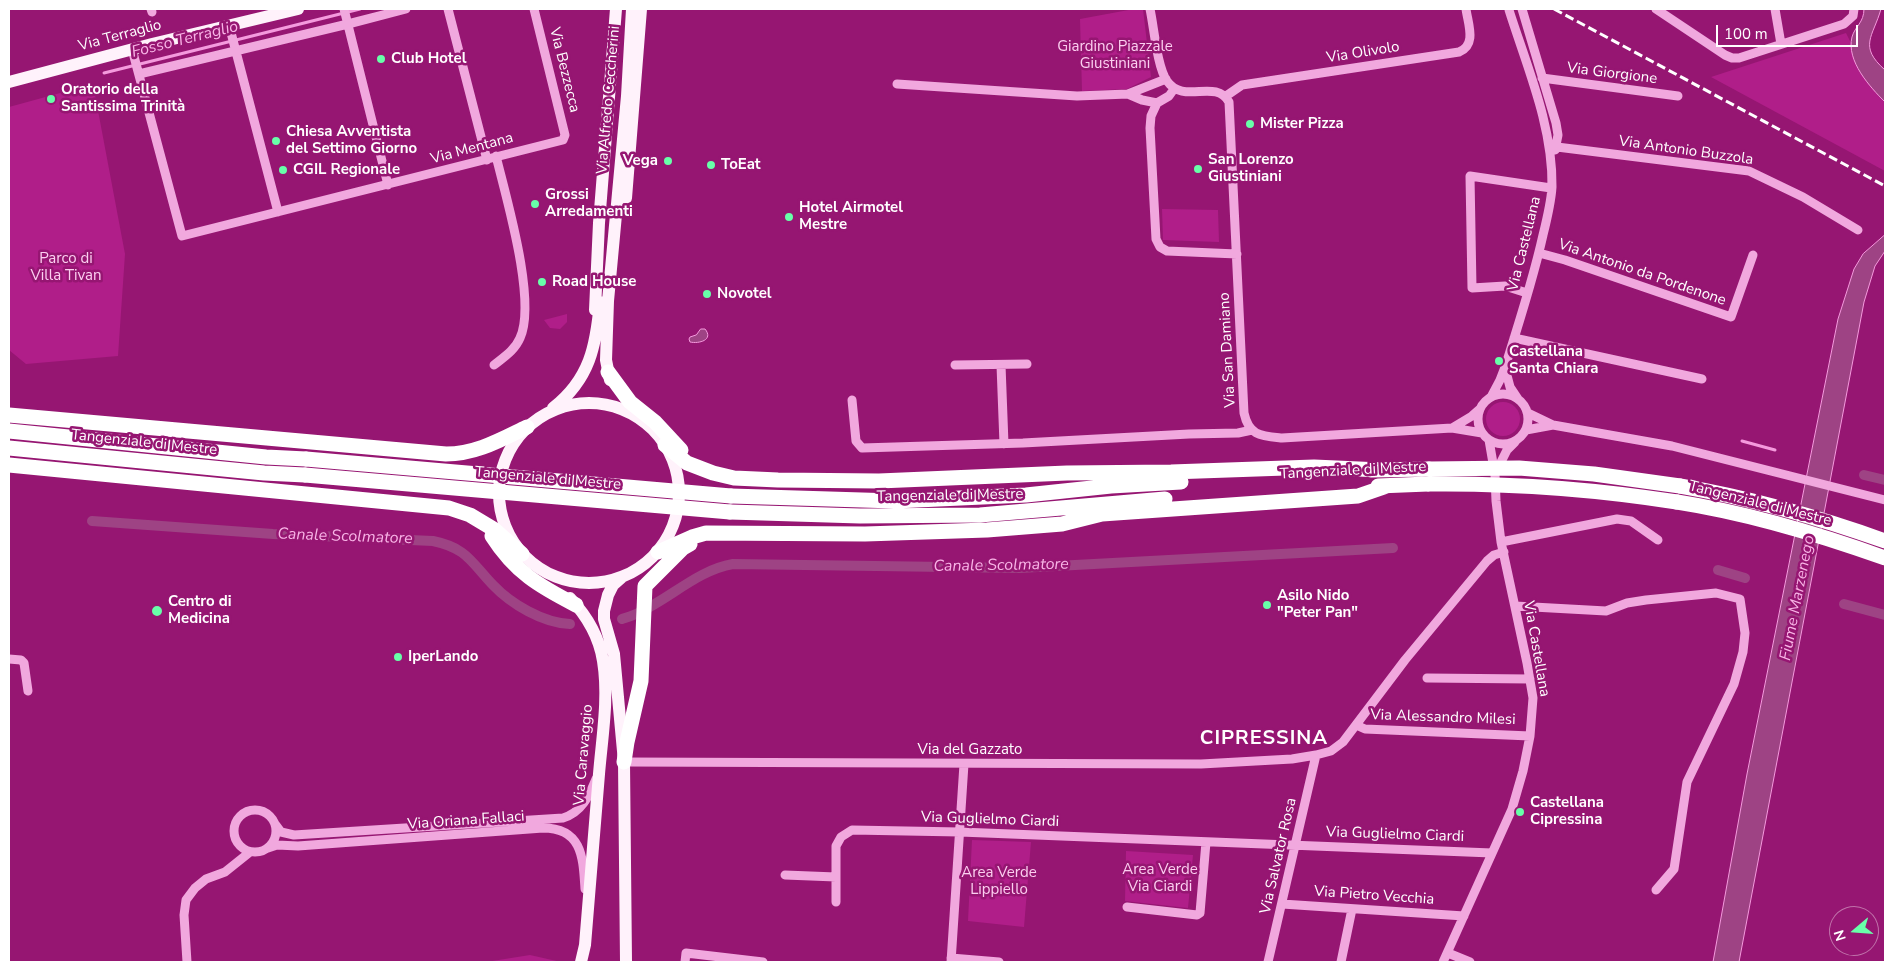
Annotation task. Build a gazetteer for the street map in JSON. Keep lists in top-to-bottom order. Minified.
{"streets":{"highway":["Tangenziale di Mestre"],"main road":["Via Terraglio","Via Alfredo Ceccherini","Via Caravaggio"],"street":["Via Olivolo","Via Bezzecca","Via Giorgione","Via Mentana","Via Antonio Buzzola","Via Castellana","Via Antonio da Pordenone","Via San Damiano","Via Alessandro Milesi","Via del Gazzato","Via Guglielmo Ciardi","Via Oriana Fallaci","Via Salvator Rosa","Via Pietro Vecchia"]},"crossings":[["Via Terraglio","Via Mentana"],["Via Olivolo","Via San Damiano"],["Via Bezzecca","Via Mentana"],["Via Castellana","Via Antonio da Pordenone"],["Via Castellana","Via Alessandro Milesi"],["Via Castellana","Via del Gazzato"],["Via Castellana","Via Guglielmo Ciardi"],["Via Castellana","Via Pietro Vecchia"],["Via Alessandro Milesi","Via del Gazzato"],["Via del Gazzato","Via Caravaggio"],["Via del Gazzato","Via Salvator Rosa"],["Via Caravaggio","Via Oriana Fallaci"],["Via Guglielmo Ciardi","Via Salvator Rosa"],["Via Salvator Rosa","Via Pietro Vecchia"]],"districts":["CIPRESSINA"],"water":["Fosso Terraglio","Canale Scolmatore","Fiume Marzenego"],"parks":["Giardino Piazzale Giustiniani","Parco di Villa Tivan","Area Verde Via Ciardi","Area Verde Lippiello"],"places":["Club Hotel","Oratorio della Santissima Trinità","Mister Pizza","Chiesa Avventista del Settimo Giorno","Vega","ToEat","San Lorenzo Giustiniani","CGIL Regionale","Grossi Arredamenti","Hotel Airmotel Mestre","Road House","Novotel","Castellana Santa Chiara","Asilo Nido \"Peter Pan\"","Centro di Medicina","IperLando","Castellana Cipressina"],"scale_bar":"100 m","north":"left"}
